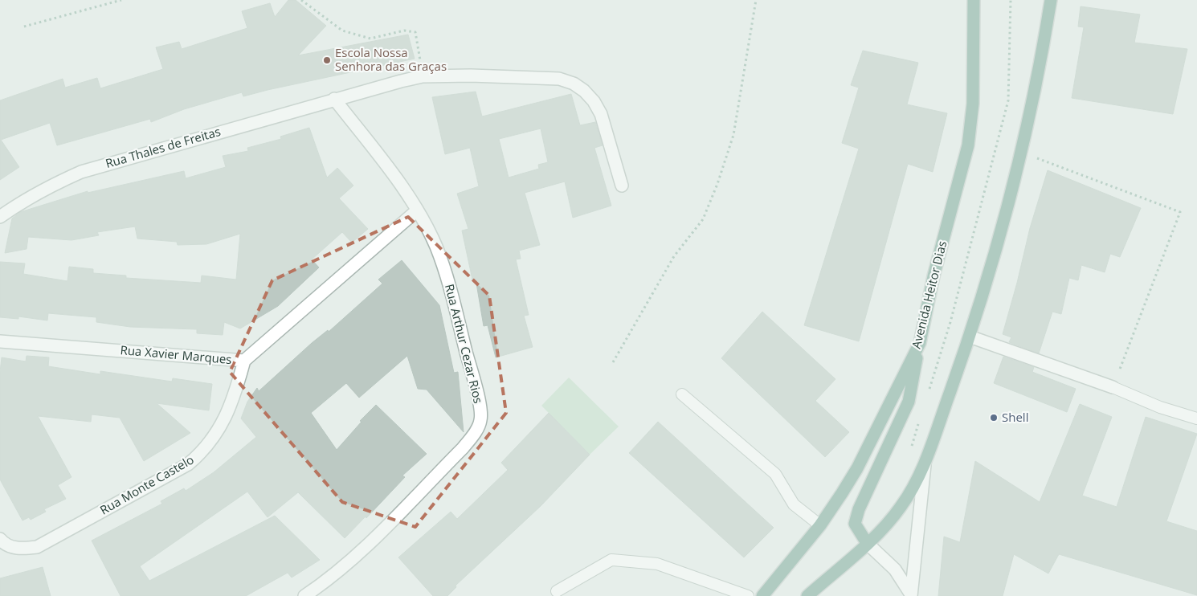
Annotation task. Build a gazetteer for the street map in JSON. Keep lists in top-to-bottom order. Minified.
{"streets":{"main road":["Avenida Heitor Dias"],"street":["Rua Thales de Freitas","Rua Arthur Cezar Rios","Rua Xavier Marques","Rua Monte Castelo"]},"crossings":[["Rua Thales de Freitas","Rua Arthur Cezar Rios"],["Rua Arthur Cezar Rios","Rua Xavier Marques"],["Rua Xavier Marques","Rua Monte Castelo"]],"places":["Escola Nossa Senhora das Graças","Shell"]}
